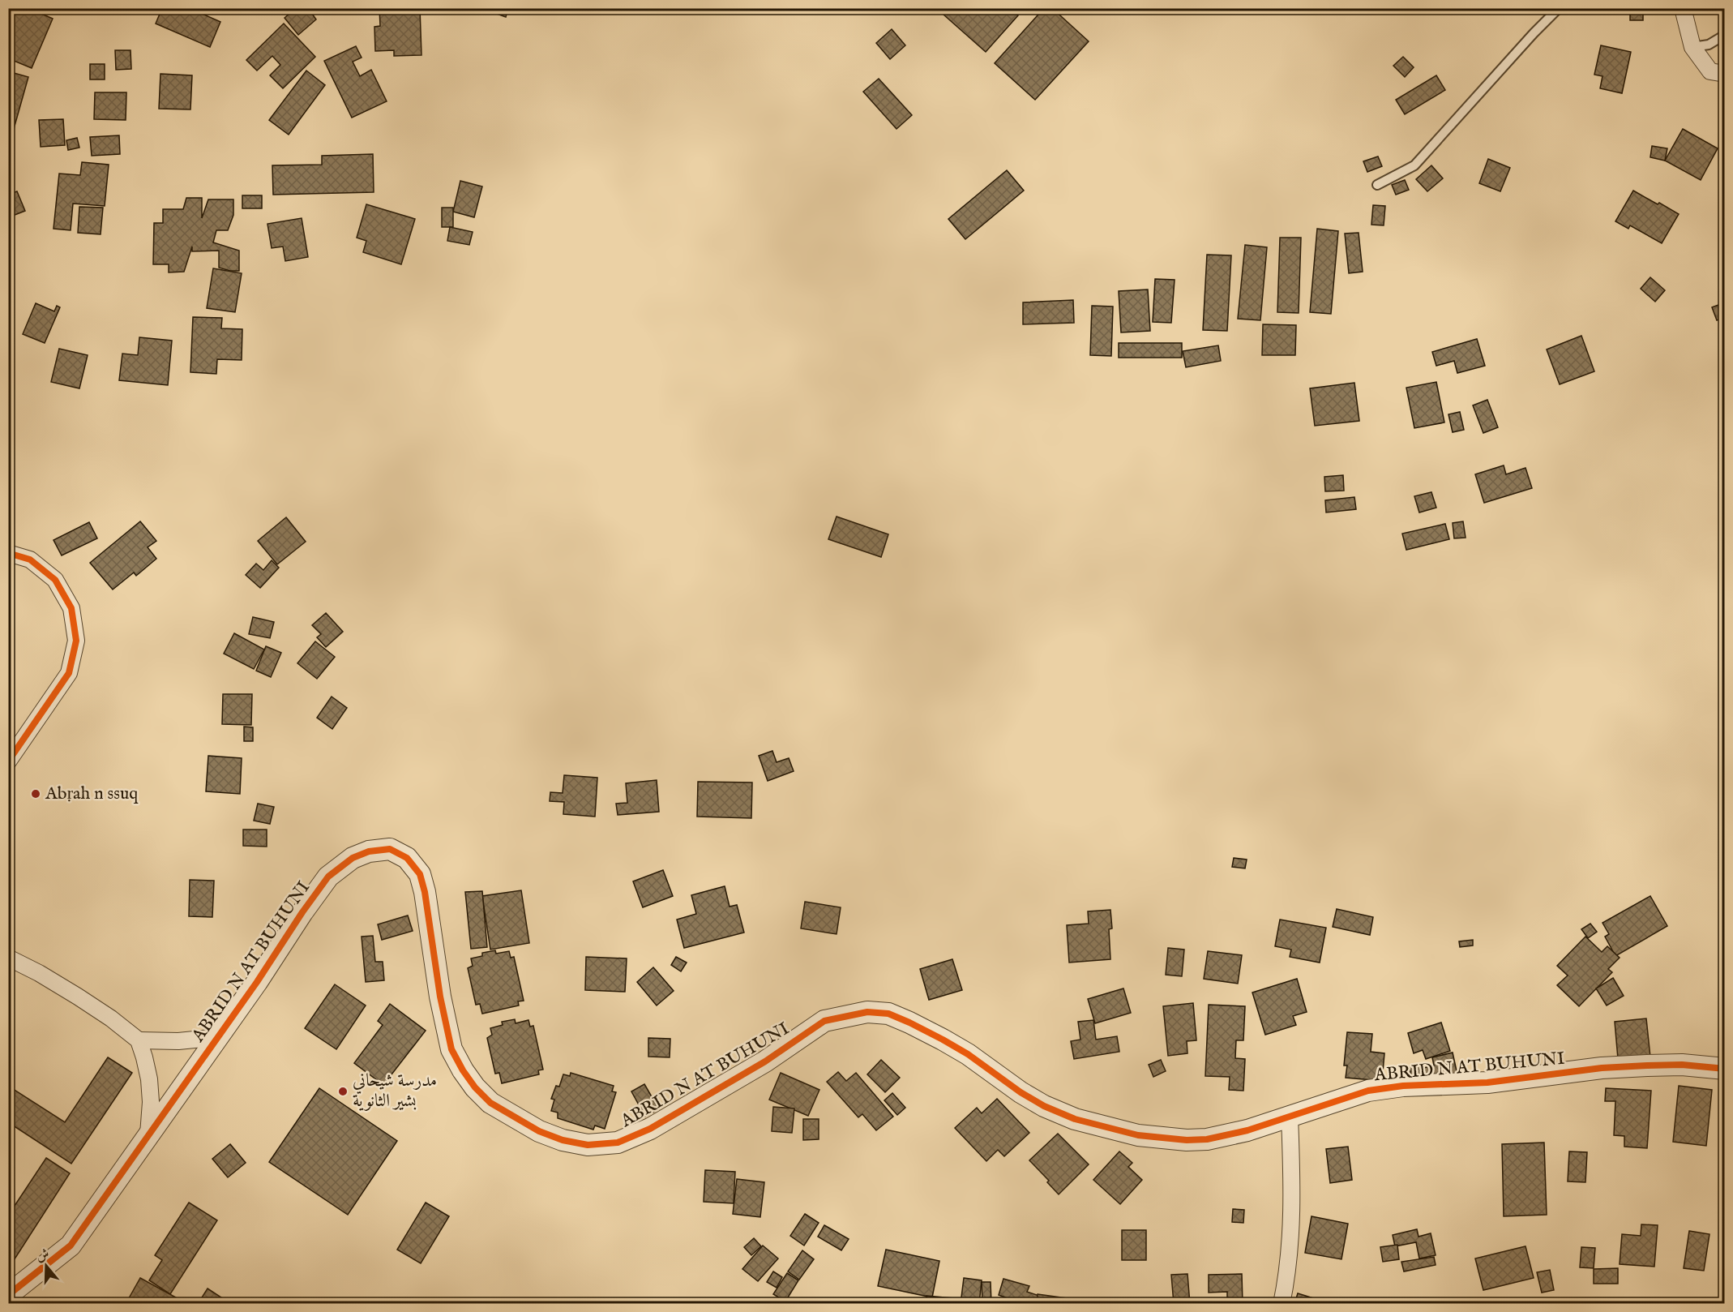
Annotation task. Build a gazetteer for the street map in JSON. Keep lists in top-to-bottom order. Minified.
{"streets":{"street":["ABRID N AT BUHUNI"]},"places":["Abṛah n ssuq","مدرسة شيحاني بشير الثانوية"],"north":"top"}
